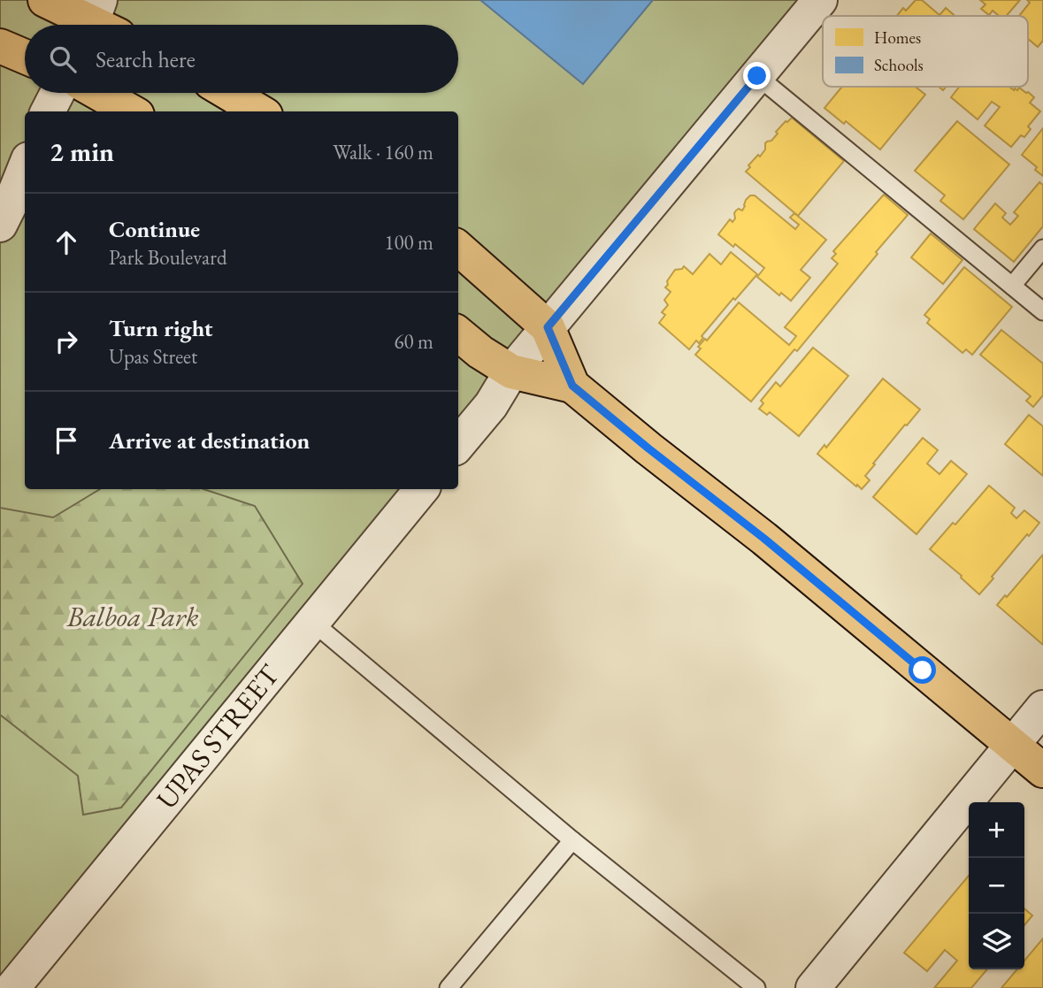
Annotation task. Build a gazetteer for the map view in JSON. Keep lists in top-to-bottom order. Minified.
{"streets":{"street":["UPAS STREET"]},"parks":["Balboa Park"],"legend":["Homes","Schools"],"page":{"search":"Search here","heading":["2 min","Walk · 160 m"],"list":[["Continue","Park Boulevard","100 m"],["Turn right","Upas Street","60 m"],"Arrive at destination"],"map_buttons":["+","−"]}}
